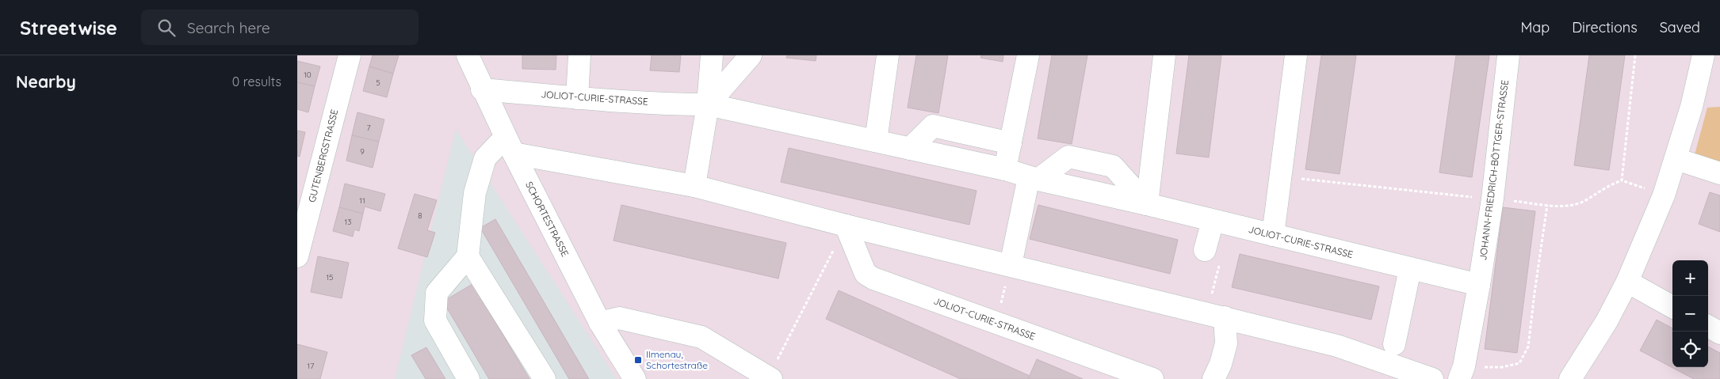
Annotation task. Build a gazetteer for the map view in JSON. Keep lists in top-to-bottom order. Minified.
{"streets":{"street":["JOLIOT-CURIE-STRASSE","GUTENBERGSTRASSE","JOHANN-FRIEDRICH-BÖTTGER-STRASSE","SCHORTESTRASSE"]},"crossings":[["JOLIOT-CURIE-STRASSE","JOHANN-FRIEDRICH-BÖTTGER-STRASSE"],["JOLIOT-CURIE-STRASSE","SCHORTESTRASSE"]],"places":{"transit":["Ilmenau, Schortestraße"]},"house_numbers":["10","5","7","9","11","8","13","15","17"],"page":{"header":"Streetwise","search":"Search here","nav":["Map","Directions","Saved"],"heading":["Nearby","0 results"],"map_buttons":["+","−"]}}
